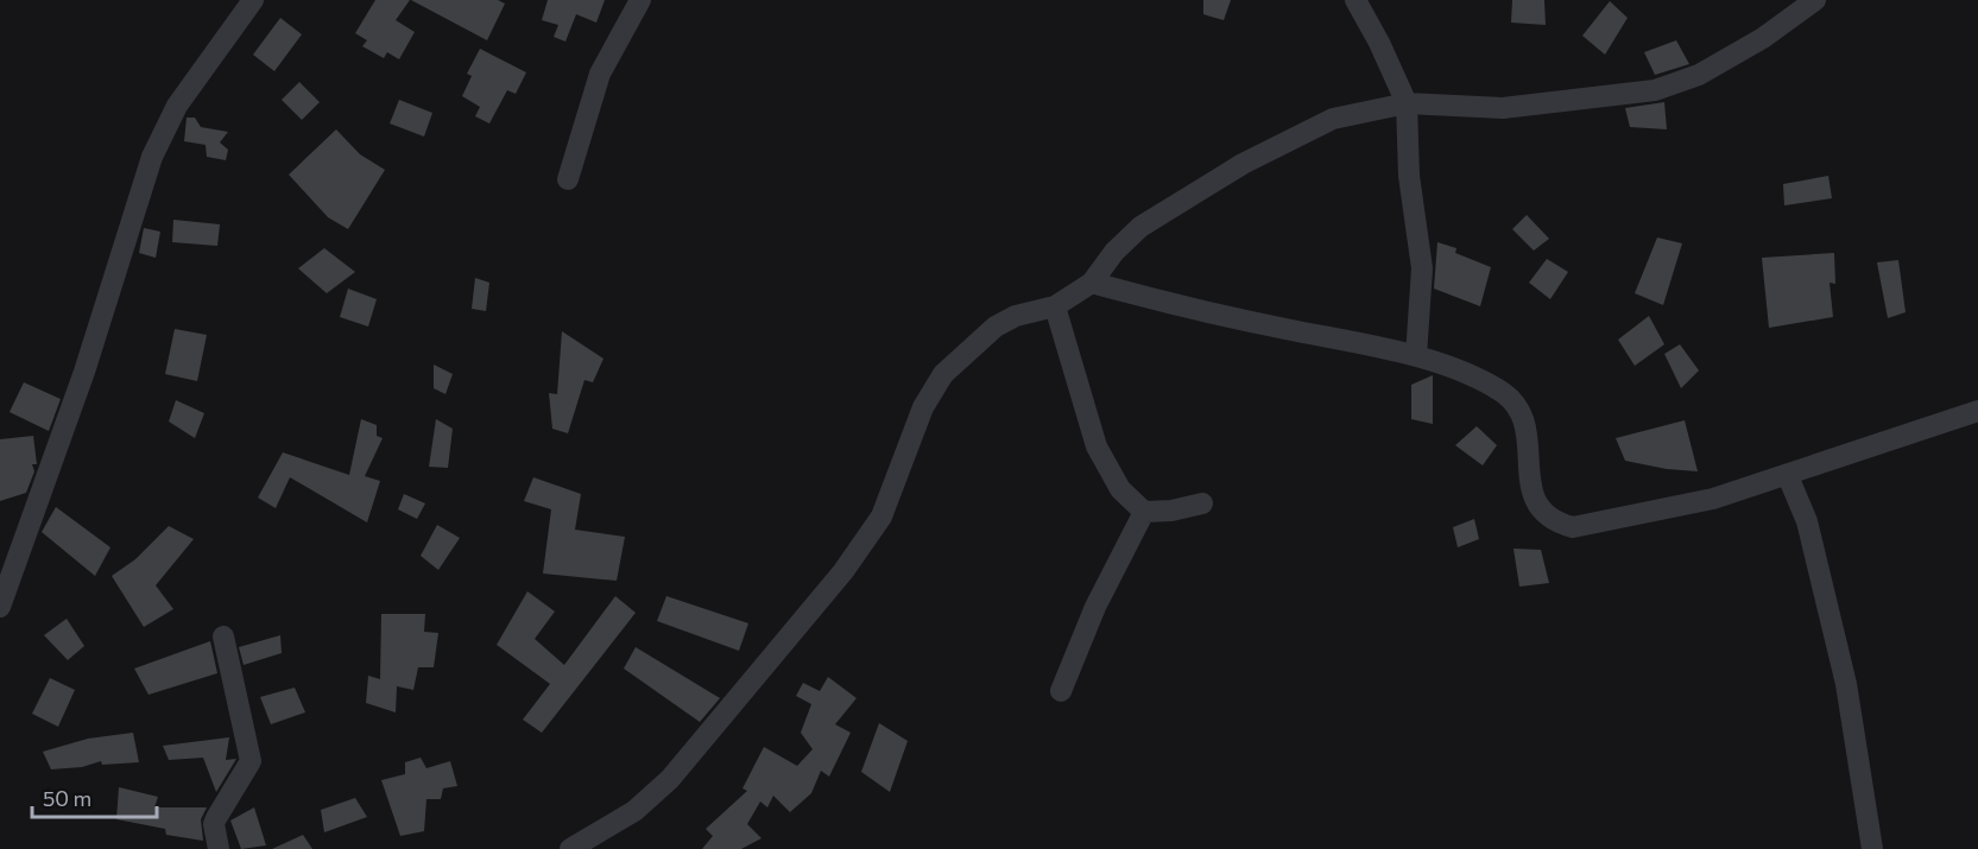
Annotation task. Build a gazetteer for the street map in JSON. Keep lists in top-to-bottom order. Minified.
{"scale_bar":"50 m"}
